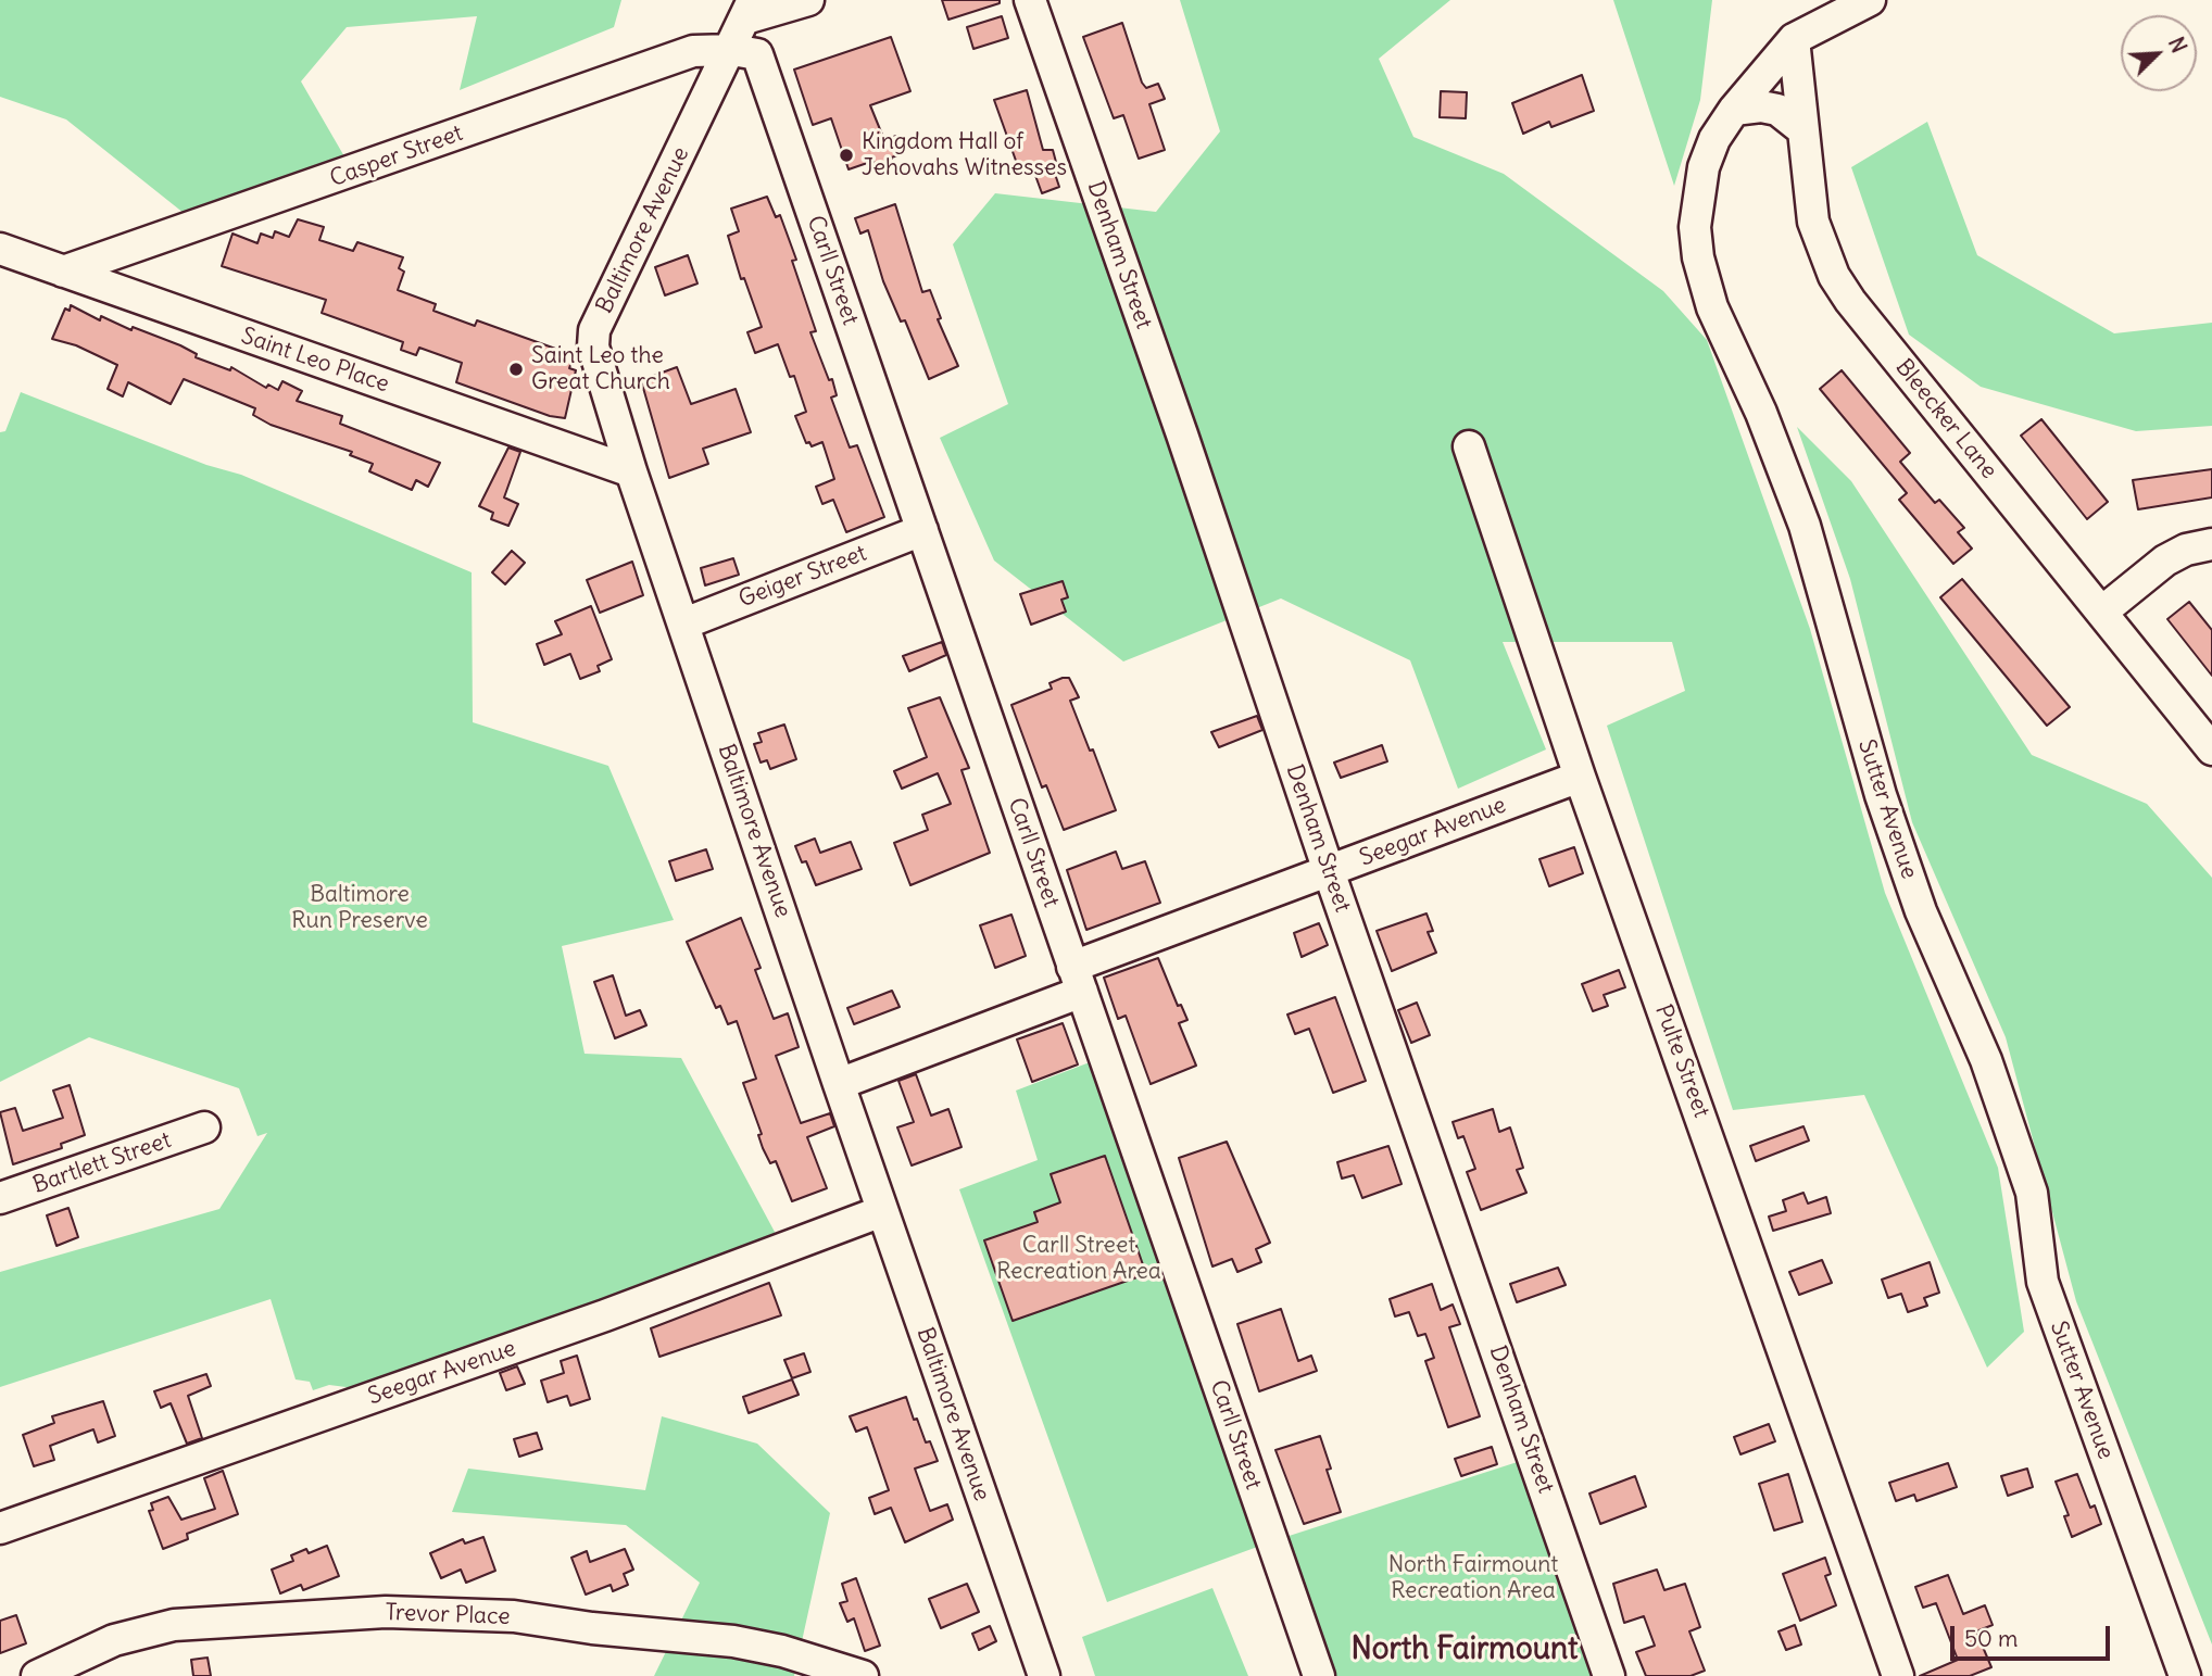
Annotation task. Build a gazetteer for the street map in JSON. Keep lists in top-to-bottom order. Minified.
{"streets":{"street":["Casper Street","Baltimore Avenue","Denham Street","Carll Street","Saint Leo Place","Bleecker Lane","Geiger Street","Sutter Avenue","Seegar Avenue","Pulte Street","Bartlett Street","Trevor Place"]},"crossings":[["Casper Street","Baltimore Avenue"],["Casper Street","Carll Street"],["Casper Street","Saint Leo Place"],["Baltimore Avenue","Carll Street"],["Baltimore Avenue","Saint Leo Place"],["Baltimore Avenue","Geiger Street"],["Baltimore Avenue","Seegar Avenue"],["Denham Street","Seegar Avenue"],["Carll Street","Geiger Street"],["Carll Street","Seegar Avenue"],["Bleecker Lane","Sutter Avenue"],["Seegar Avenue","Pulte Street"]],"districts":["North Fairmount"],"parks":["Baltimore Run Preserve","Carll Street Recreation Area","North Fairmount Recreation Area"],"places":["Kingdom Hall of Jehovahs Witnesses","Saint Leo the Great Church"],"scale_bar":"50 m","north":"top right"}
